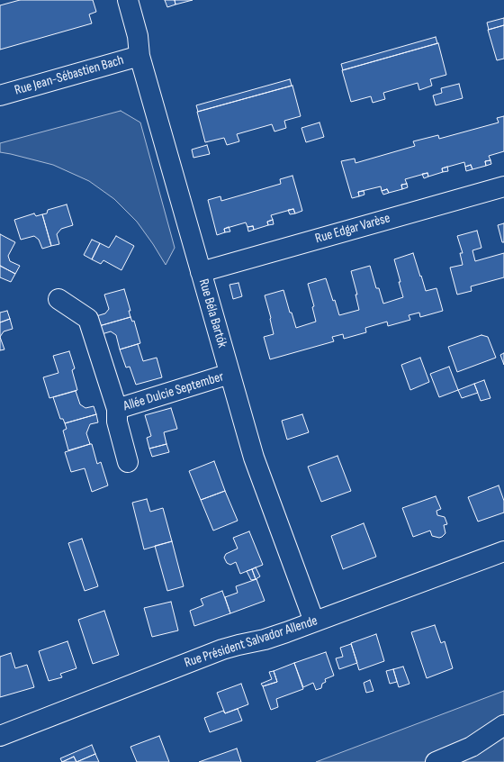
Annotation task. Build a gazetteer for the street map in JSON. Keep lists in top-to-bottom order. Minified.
{"streets":{"street":["Rue Jean-Sébastien Bach","Rue Edgar Varèse","Rue Béla Bartók","Allée Dulcie September","Rue Président Salvador Allende"]},"crossings":[["Rue Jean-Sébastien Bach","Rue Béla Bartók"],["Rue Edgar Varèse","Rue Béla Bartók"],["Rue Béla Bartók","Allée Dulcie September"],["Rue Béla Bartók","Rue Président Salvador Allende"]]}
